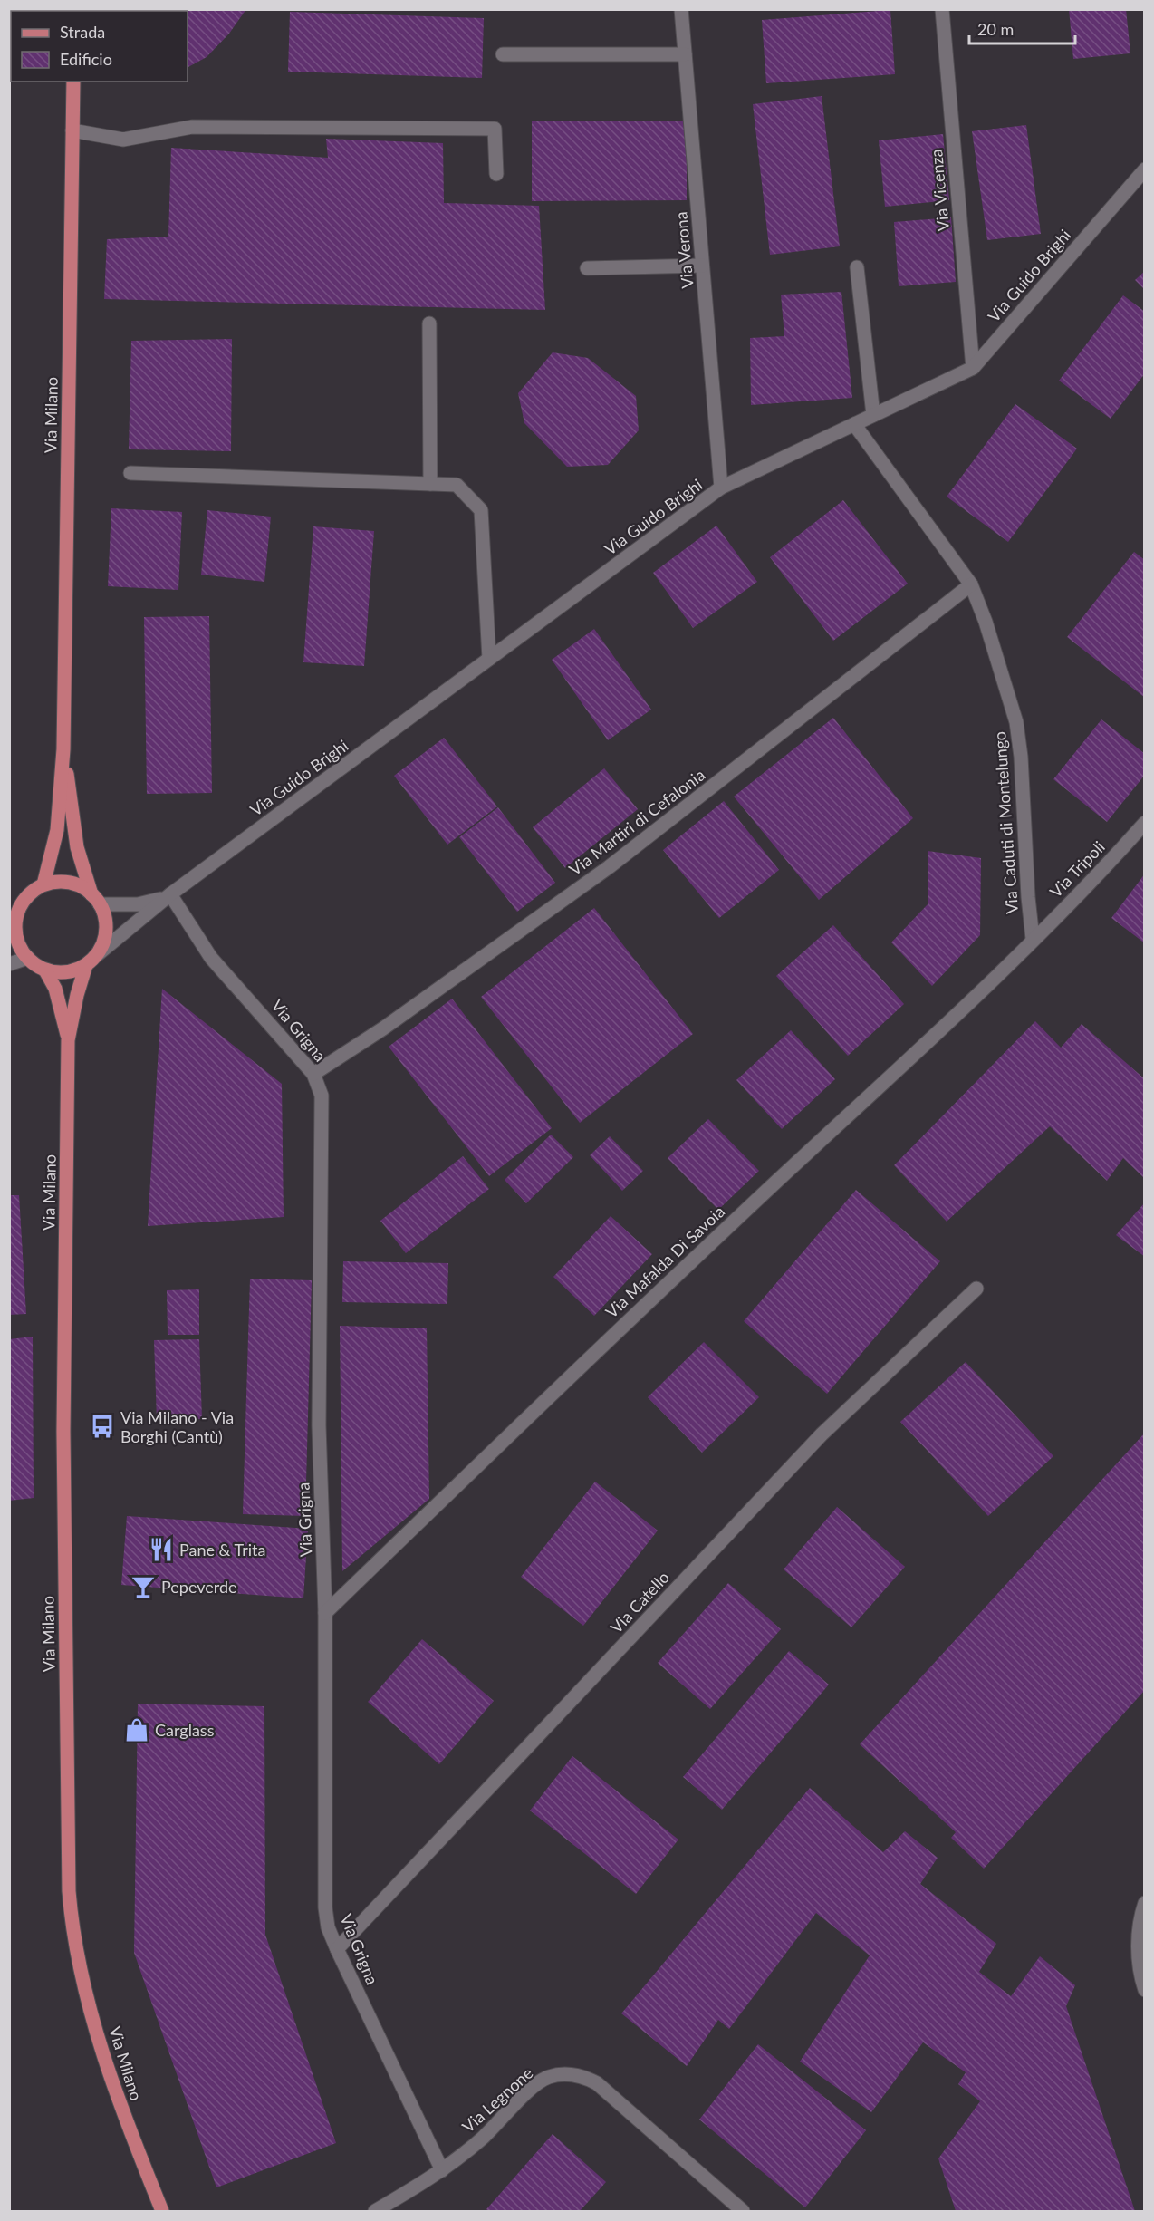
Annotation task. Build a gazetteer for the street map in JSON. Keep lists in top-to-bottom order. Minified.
{"streets":{"main road":["Via Milano"],"street":["Via Vicenza","Via Verona","Via Guido Brighi","Via Martiri di Cefalonia","Via Caduti di Montelungo","Via Tripoli","Via Grigna","Via Mafalda Di Savoia","Via Catello","Via Legnone"]},"crossings":[["Via Vicenza","Via Guido Brighi"],["Via Verona","Via Guido Brighi"],["Via Guido Brighi","Via Milano"],["Via Guido Brighi","Via Caduti di Montelungo"],["Via Guido Brighi","Via Grigna"],["Via Martiri di Cefalonia","Via Caduti di Montelungo"],["Via Martiri di Cefalonia","Via Grigna"],["Via Caduti di Montelungo","Via Tripoli"],["Via Caduti di Montelungo","Via Mafalda Di Savoia"],["Via Tripoli","Via Mafalda Di Savoia"],["Via Grigna","Via Mafalda Di Savoia"],["Via Grigna","Via Catello"],["Via Grigna","Via Legnone"]],"places":{"bus stop":["Via Milano - Via Borghi (Cantù)"],"restaurant":["Pane & Trita"],"bar":["Pepeverde"],"shop":["Carglass"]},"legend":["Strada","Edificio"],"scale_bar":"20 m"}
